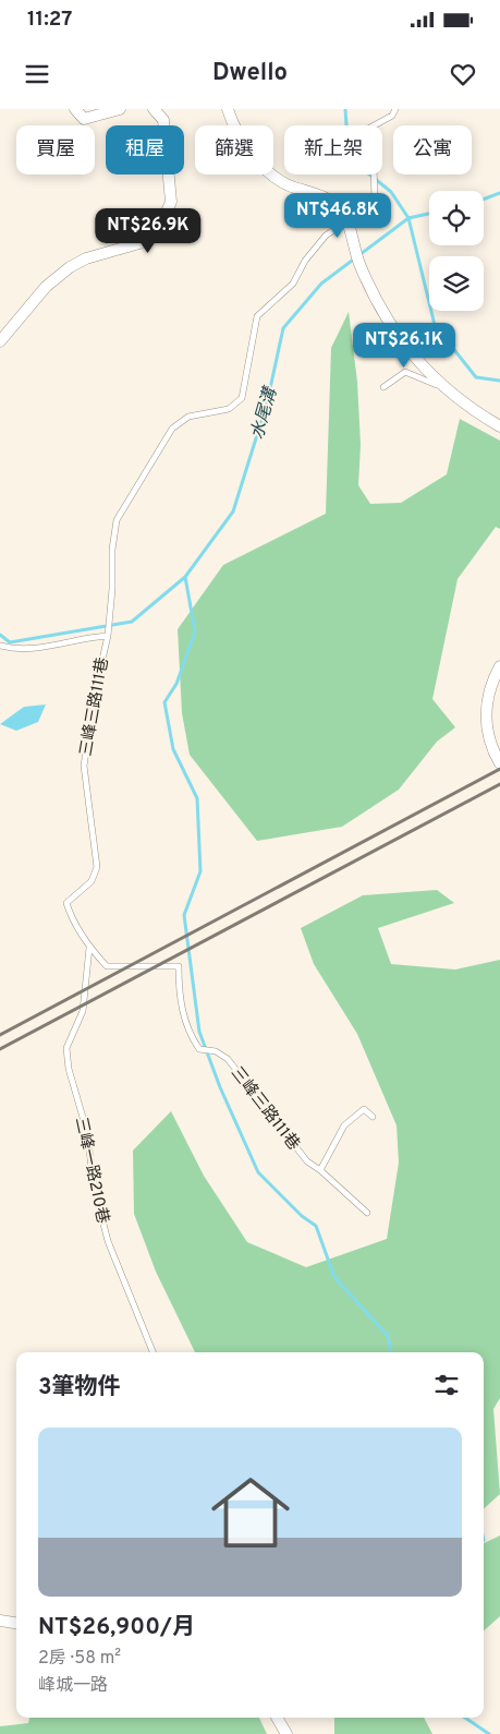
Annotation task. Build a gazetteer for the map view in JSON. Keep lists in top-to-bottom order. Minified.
{"streets":{"lane":["三峰三路111巷","三峰一路210巷"]},"crossings":[["三峰三路111巷","三峰一路210巷"]],"water":["水尾溝"],"page":{"status":"11:27","header":"Dwello","chip":["買屋","租屋","篩選","新上架","公寓"],"price":["NT$46.8K","NT$26.9K","NT$26.1K"],"heading":"3筆物件","list":[{"name":"NT$26,900/月","note":"2房 · 58 m² · 峰城一路"}]}}
